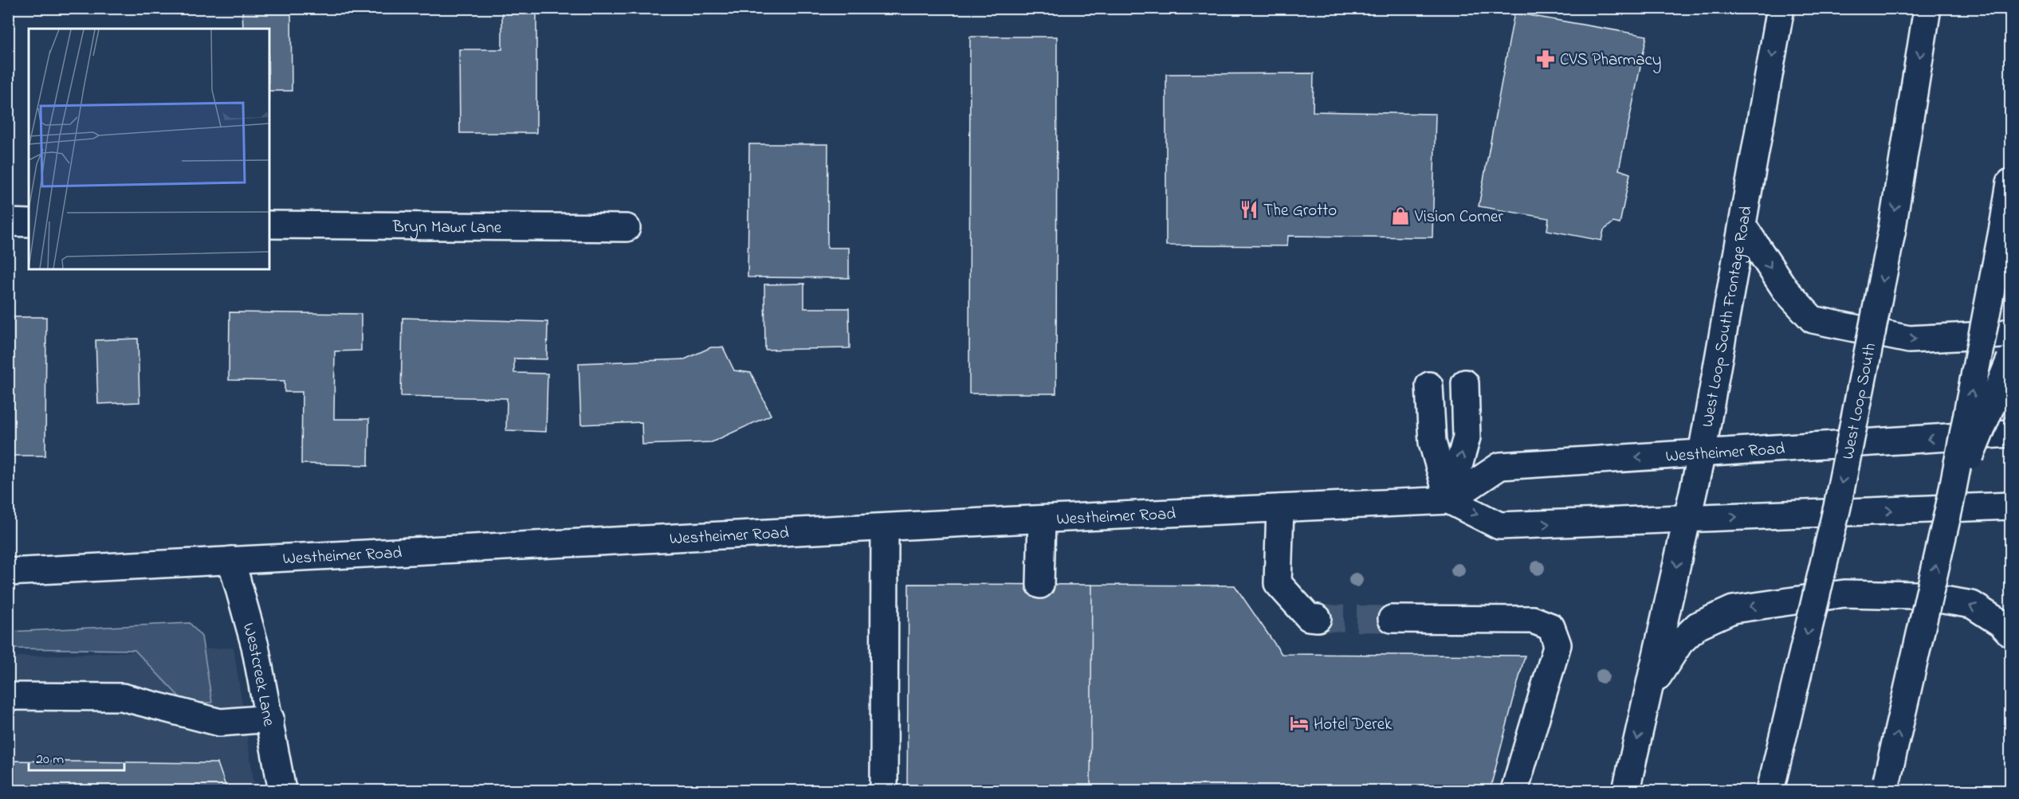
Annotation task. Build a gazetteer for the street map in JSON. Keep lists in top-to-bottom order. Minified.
{"streets":{"main road":["Bryn Mawr Lane","West Loop South Frontage Road","West Loop South","Westheimer Road","Westcreek Lane"]},"crossings":[["West Loop South Frontage Road","Westheimer Road"],["Westheimer Road","Westcreek Lane"]],"one_way":["West Loop South Frontage Road"],"places":{"pharmacy":["CVS Pharmacy"],"restaurant":["The Grotto"],"shop":["Vision Corner"],"hotel":["Hotel Derek"]},"scale_bar":"20 m"}
